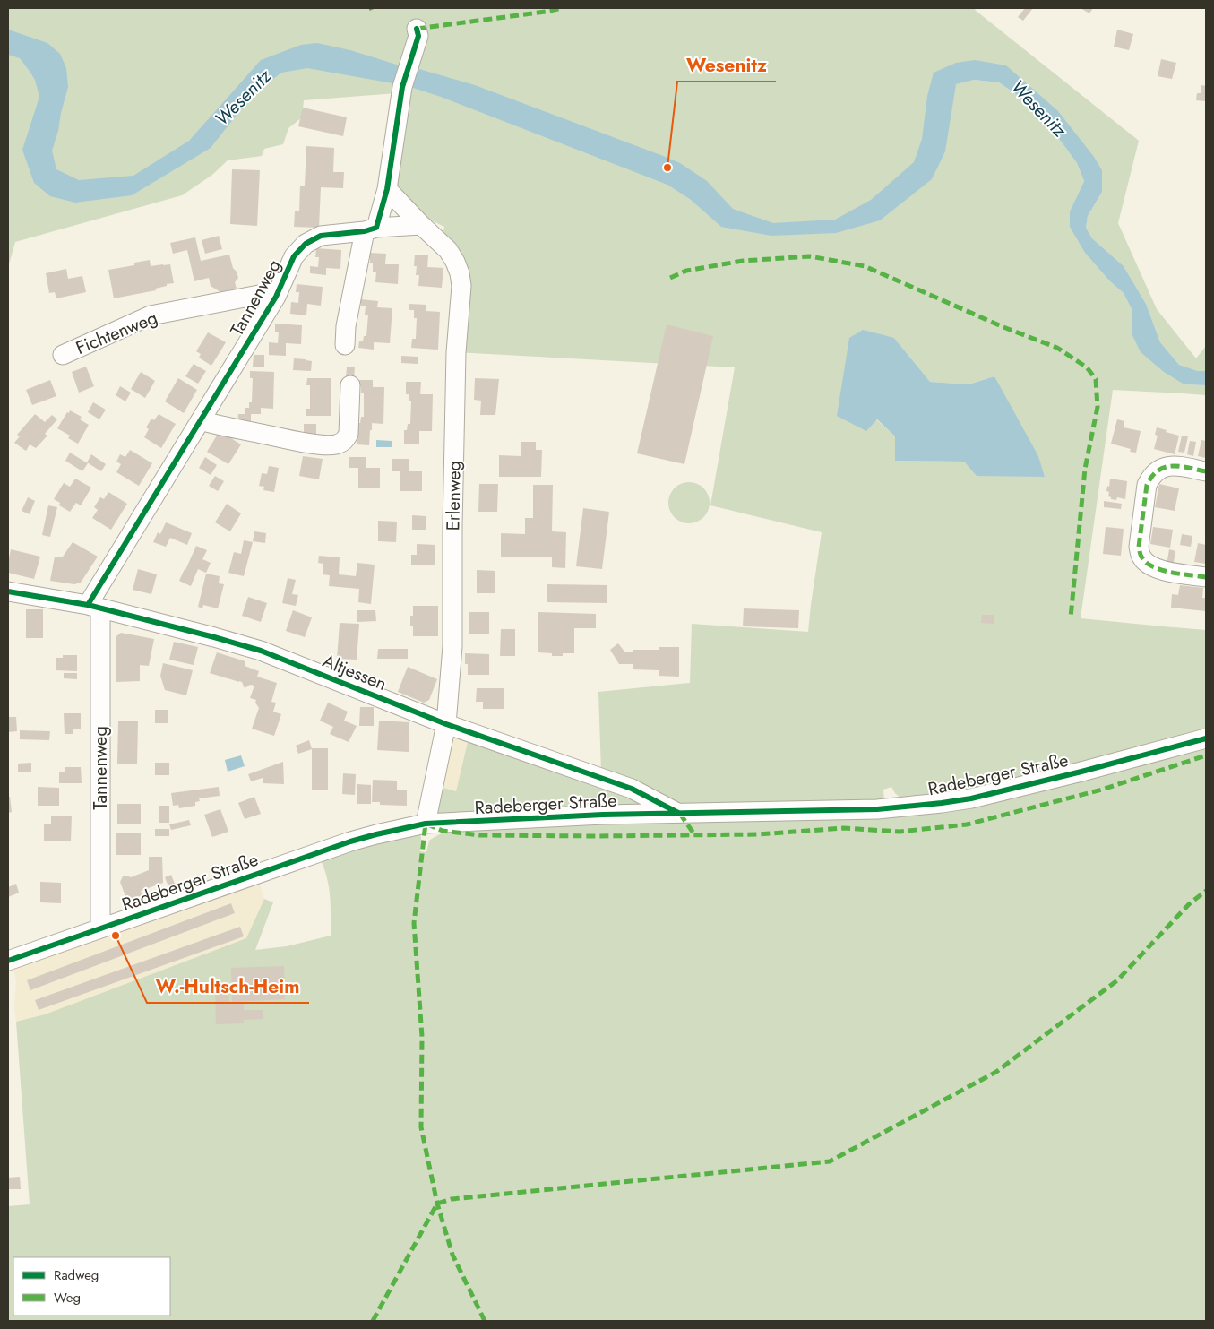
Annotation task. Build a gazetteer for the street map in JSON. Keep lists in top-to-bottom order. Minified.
{"streets":{"street":["Tannenweg","Fichtenweg","Erlenweg","Altjessen","Radeberger Straße"]},"crossings":[["Tannenweg","Fichtenweg"],["Tannenweg","Altjessen"],["Tannenweg","Radeberger Straße"],["Erlenweg","Altjessen"],["Erlenweg","Radeberger Straße"],["Altjessen","Radeberger Straße"]],"water":["Wesenitz"],"places":["Wesenitz","W.-Hultsch-Heim"],"legend":["Radweg","Weg"]}
